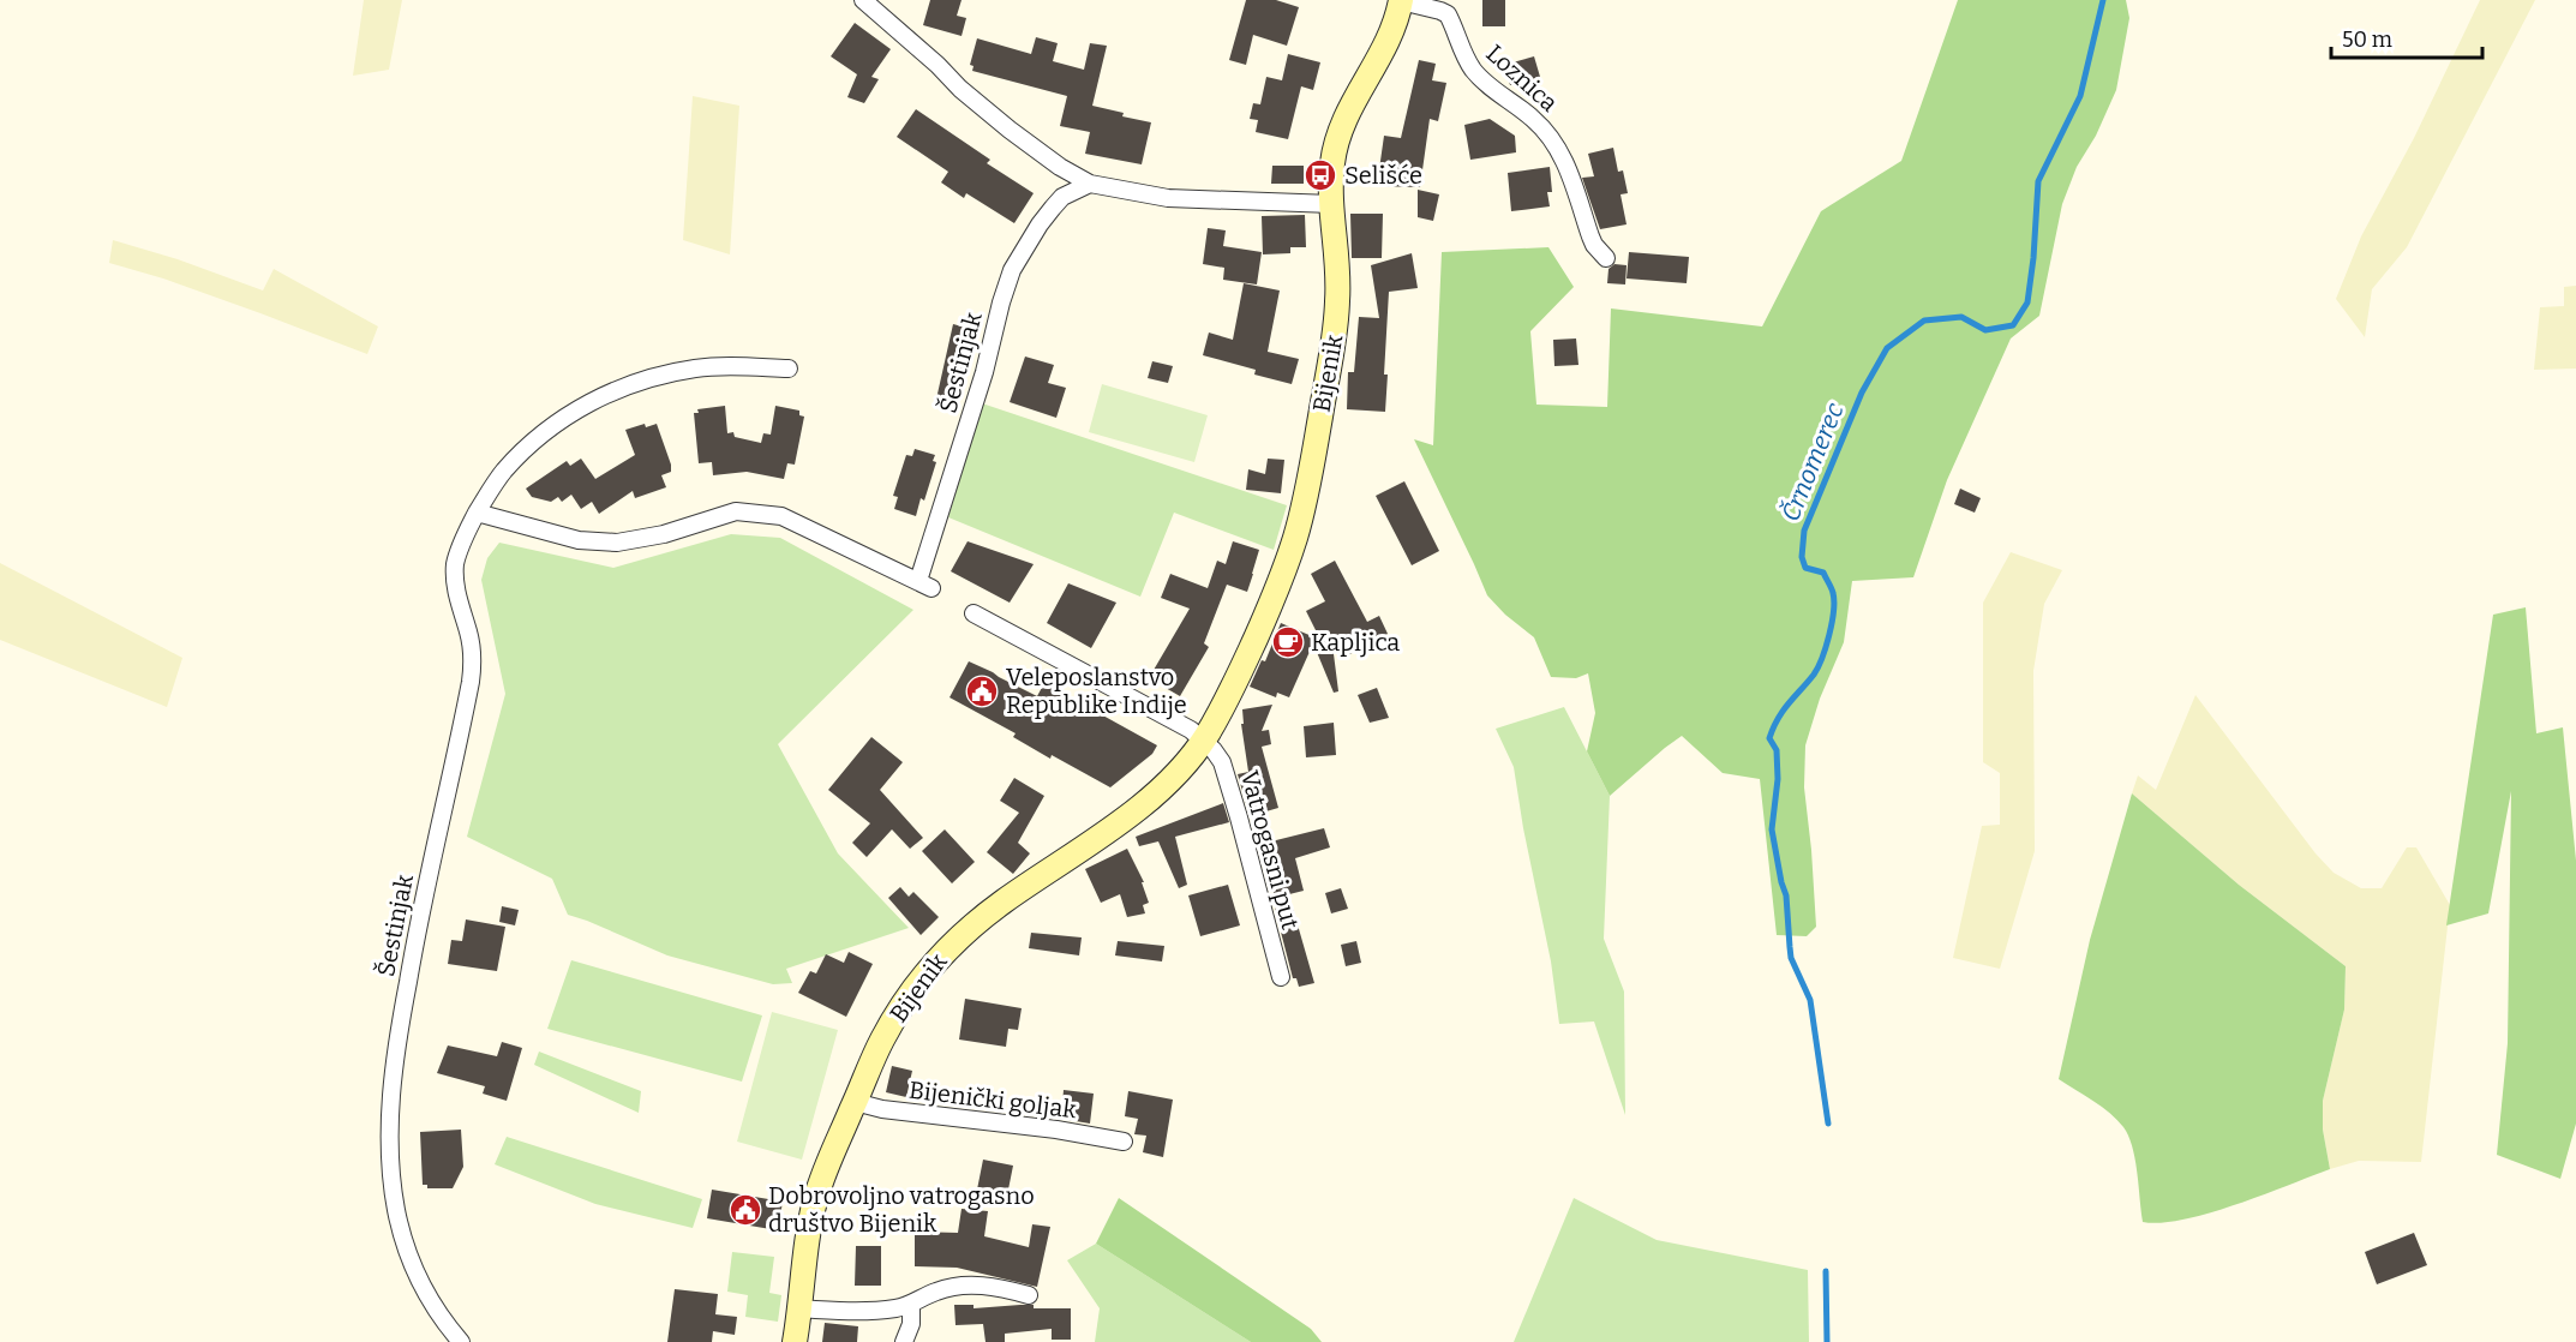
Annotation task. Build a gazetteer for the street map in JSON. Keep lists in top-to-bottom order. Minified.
{"streets":{"main road":["Bijenik"],"street":["Loznica","Šestinjak","Vatrogasni put","Bijenički goljak"]},"crossings":[["Loznica","Bijenik"],["Bijenik","Vatrogasni put"],["Bijenik","Bijenički goljak"]],"water":["Črnomerec"],"places":{"bus stop":["Selišće"],"cafe":["Kapljica"],"public building":["Veleposlanstvo Republike Indije","Dobrovoljno vatrogasno društvo Bijenik"]},"scale_bar":"50 m"}
